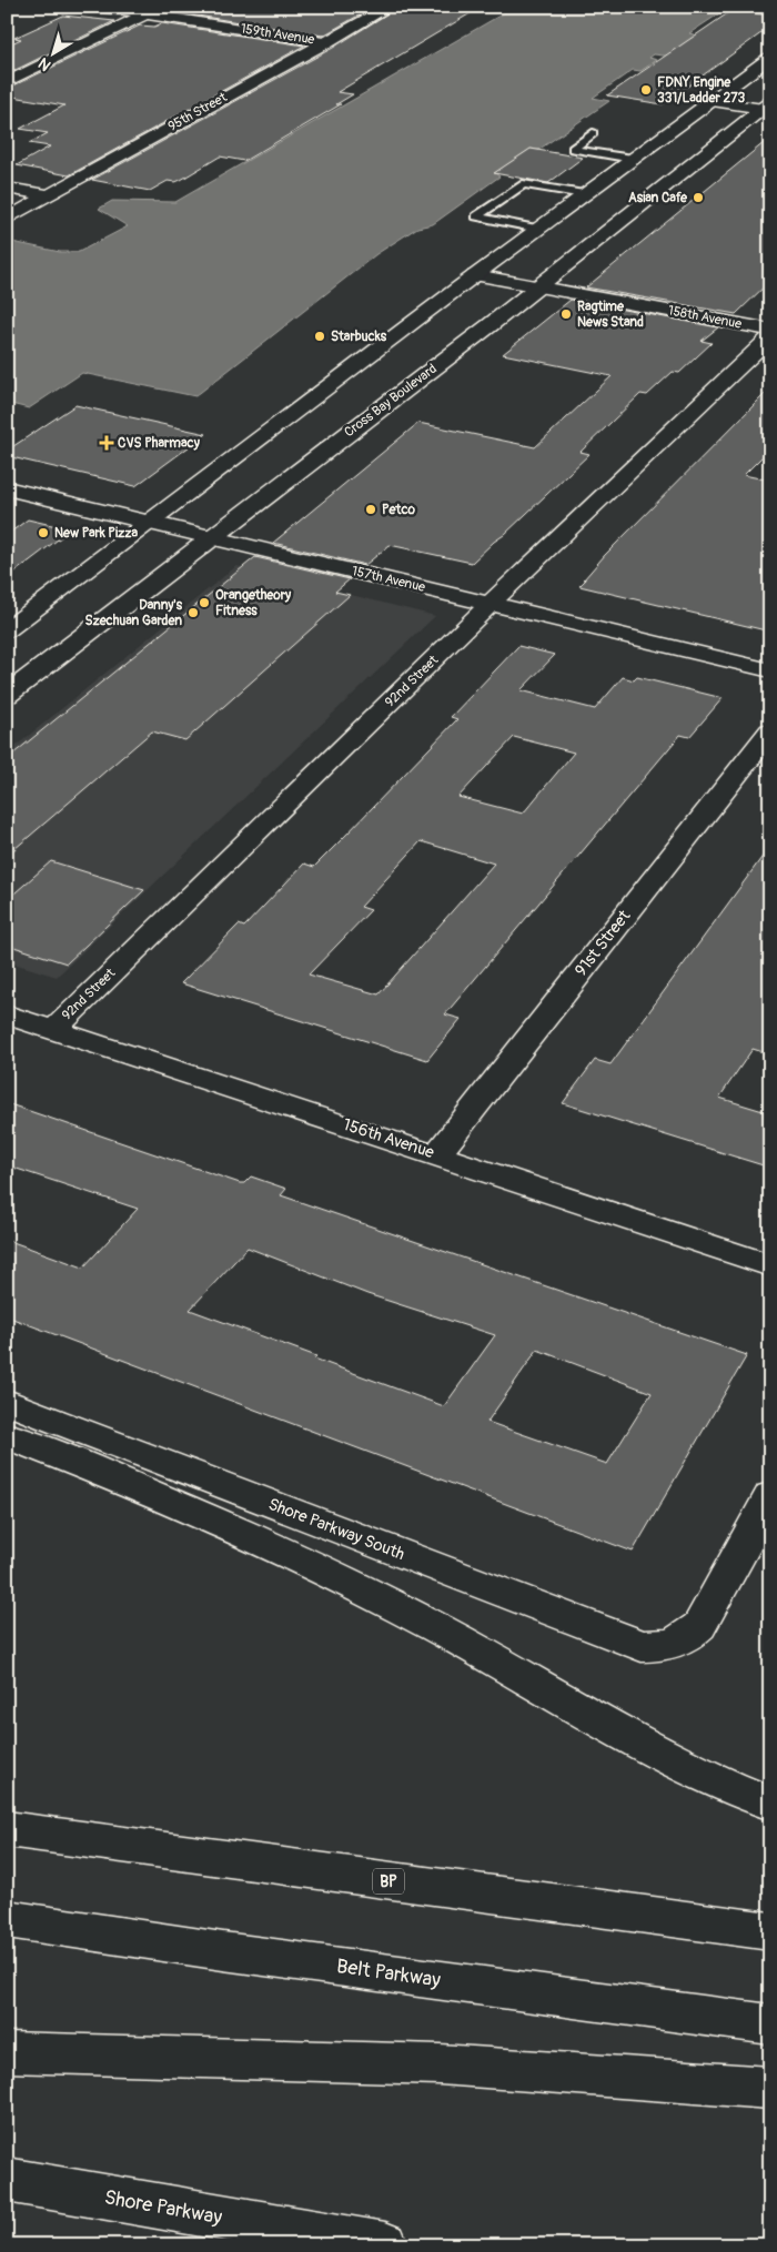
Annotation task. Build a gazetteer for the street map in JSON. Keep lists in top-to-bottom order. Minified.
{"streets":{"main road":["159th Avenue","95th Street","158th Avenue","Cross Bay Boulevard","157th Avenue","92nd Street","91st Street","156th Avenue","Shore Parkway South","BP","Belt Parkway","Shore Parkway"]},"crossings":[["159th Avenue","95th Street"],["158th Avenue","Cross Bay Boulevard"],["Cross Bay Boulevard","157th Avenue"],["157th Avenue","92nd Street"],["92nd Street","156th Avenue"],["91st Street","156th Avenue"]],"places":{"other":["FDNY Engine 331/Ladder 273","Asian Cafe","Ragtime News Stand","Starbucks","Petco","New Park Pizza","Orangetheory Fitness","Danny's Szechuan Garden"],"health":["CVS Pharmacy"]},"north":"bottom left"}
